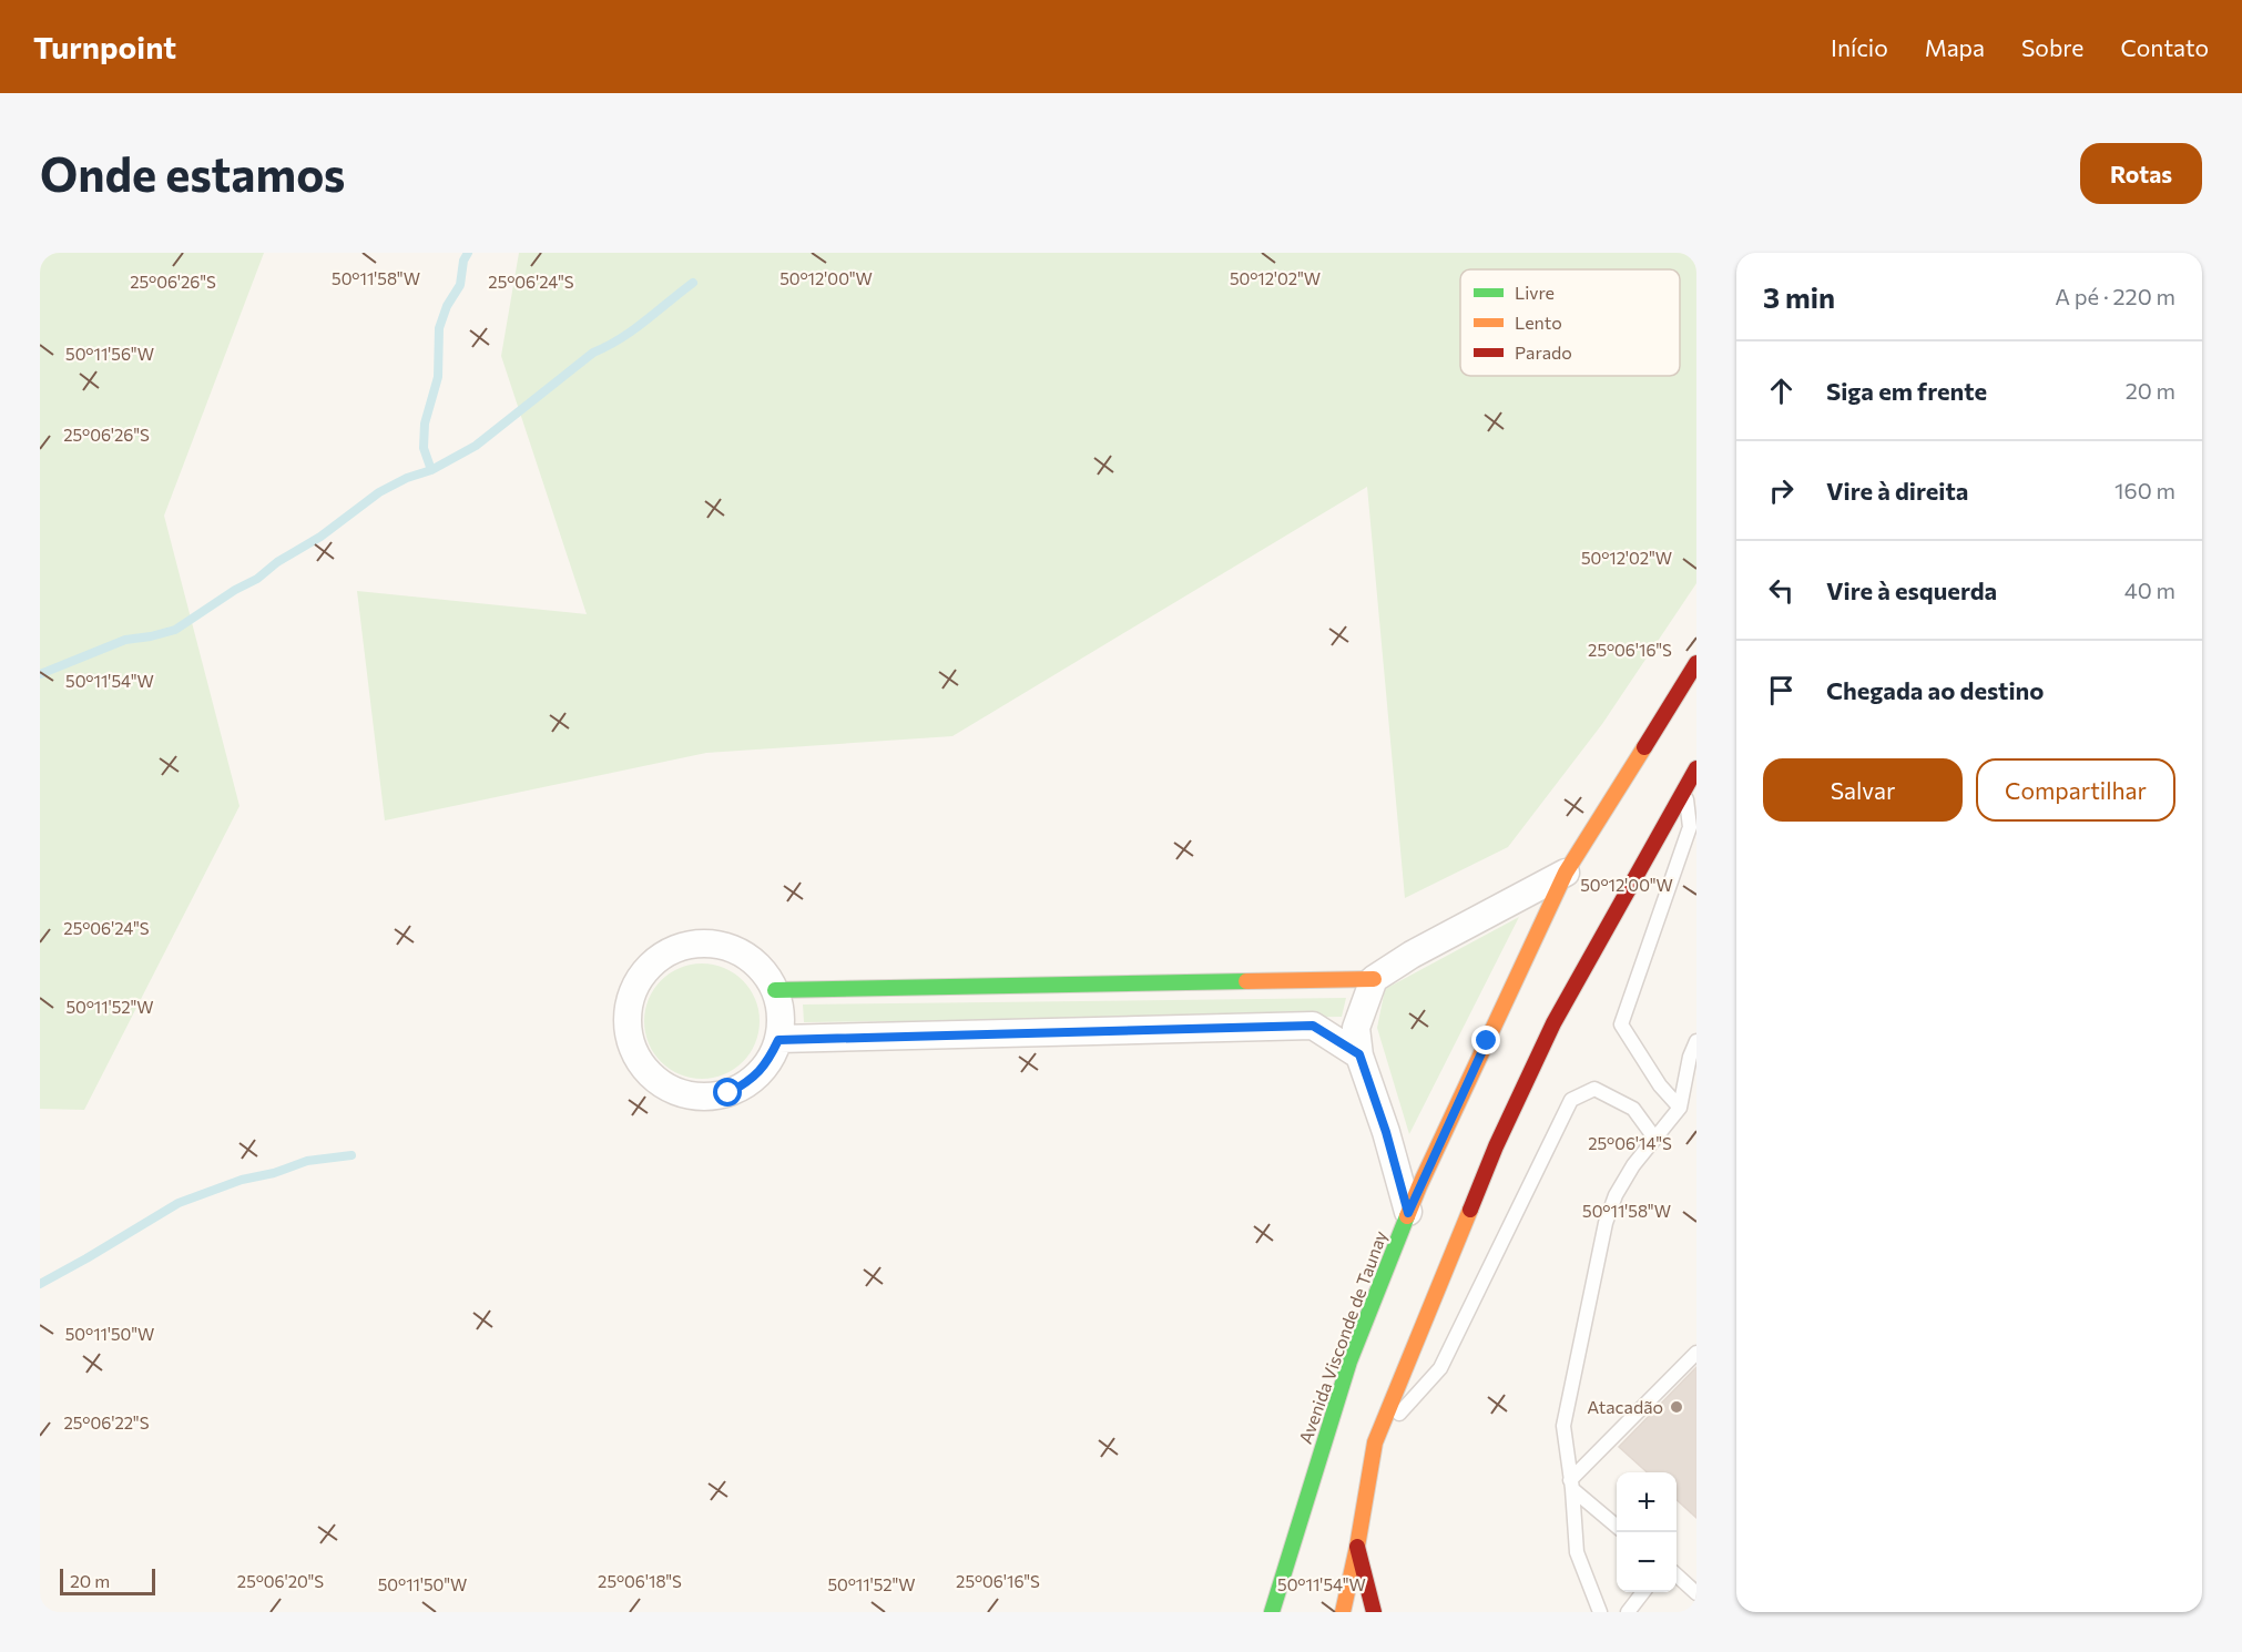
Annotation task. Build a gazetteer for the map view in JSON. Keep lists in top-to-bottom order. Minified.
{"streets":{"main road":["Avenida Visconde de Taunay"]},"places":["Atacadão"],"legend":["Livre","Lento","Parado"],"scale_bar":"20 m","page":{"header":"Turnpoint","nav":["Início","Mapa","Sobre","Contato"],"buttons":["Rotas",["Salvar","Compartilhar"]],"title":"Onde estamos","heading":["3 min","A pé · 220 m"],"list":[["Siga em frente","20 m"],["Vire à direita","160 m"],["Vire à esquerda","40 m"],"Chegada ao destino"],"map_buttons":["+","−"],"scale":"20 m"},"coordinates":["50°11'58\"W","50°12'00\"W","50°12'02\"W","25°06'24\"S","25°06'26\"S","50°11'56\"W","25°06'16\"S","50°11'54\"W","50°11'52\"W","25°06'14\"S","50°11'50\"W","25°06'22\"S","25°06'20\"S","25°06'18\"S"]}
